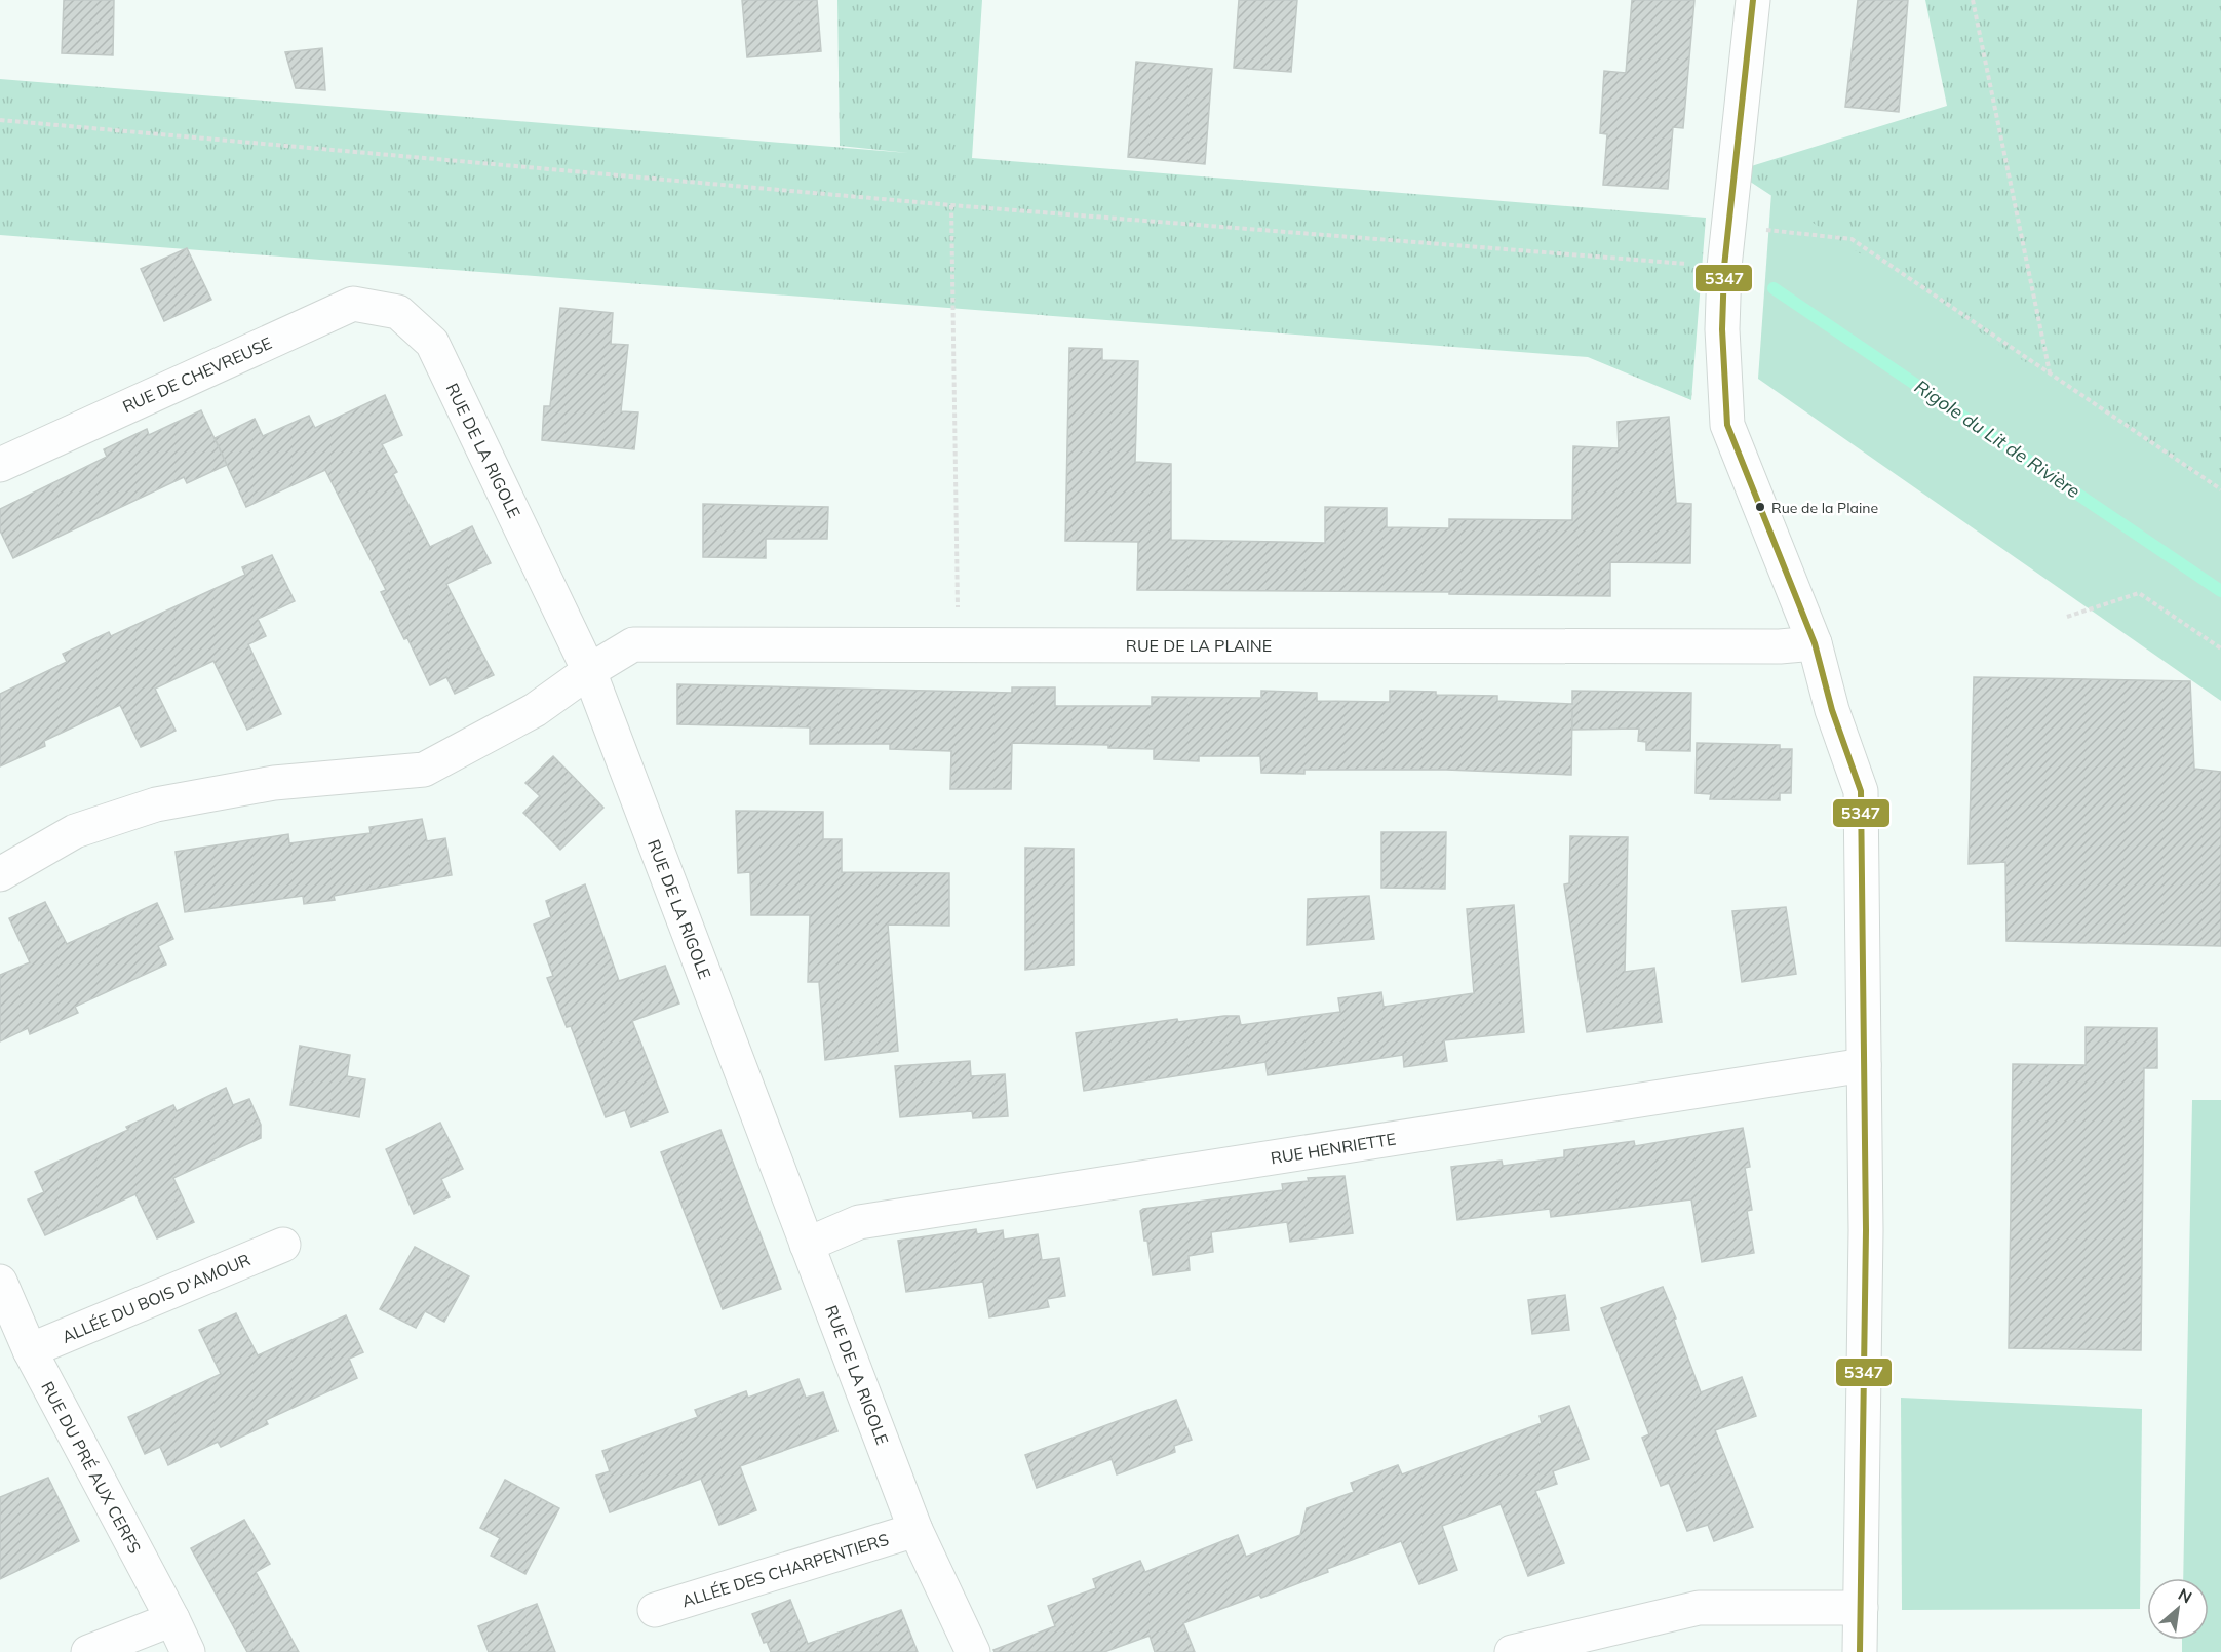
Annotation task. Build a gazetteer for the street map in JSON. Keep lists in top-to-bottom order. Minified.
{"streets":{"street":["RUE DE CHEVREUSE","RUE DE LA RIGOLE","RUE DE LA PLAINE","RUE HENRIETTE","ALLÉE DU BOIS D'AMOUR","RUE DU PRÉ AUX CERFS","ALLÉE DES CHARPENTIERS"]},"crossings":[["RUE DE CHEVREUSE","RUE DE LA RIGOLE"],["RUE DE LA RIGOLE","RUE DE LA PLAINE"],["RUE DE LA RIGOLE","RUE HENRIETTE"],["RUE DE LA RIGOLE","ALLÉE DES CHARPENTIERS"],["ALLÉE DU BOIS D'AMOUR","RUE DU PRÉ AUX CERFS"]],"water":["Rigole du Lit de Rivière"],"places":["Rue de la Plaine"],"lines":["transit line 5347"],"north":"top right"}
